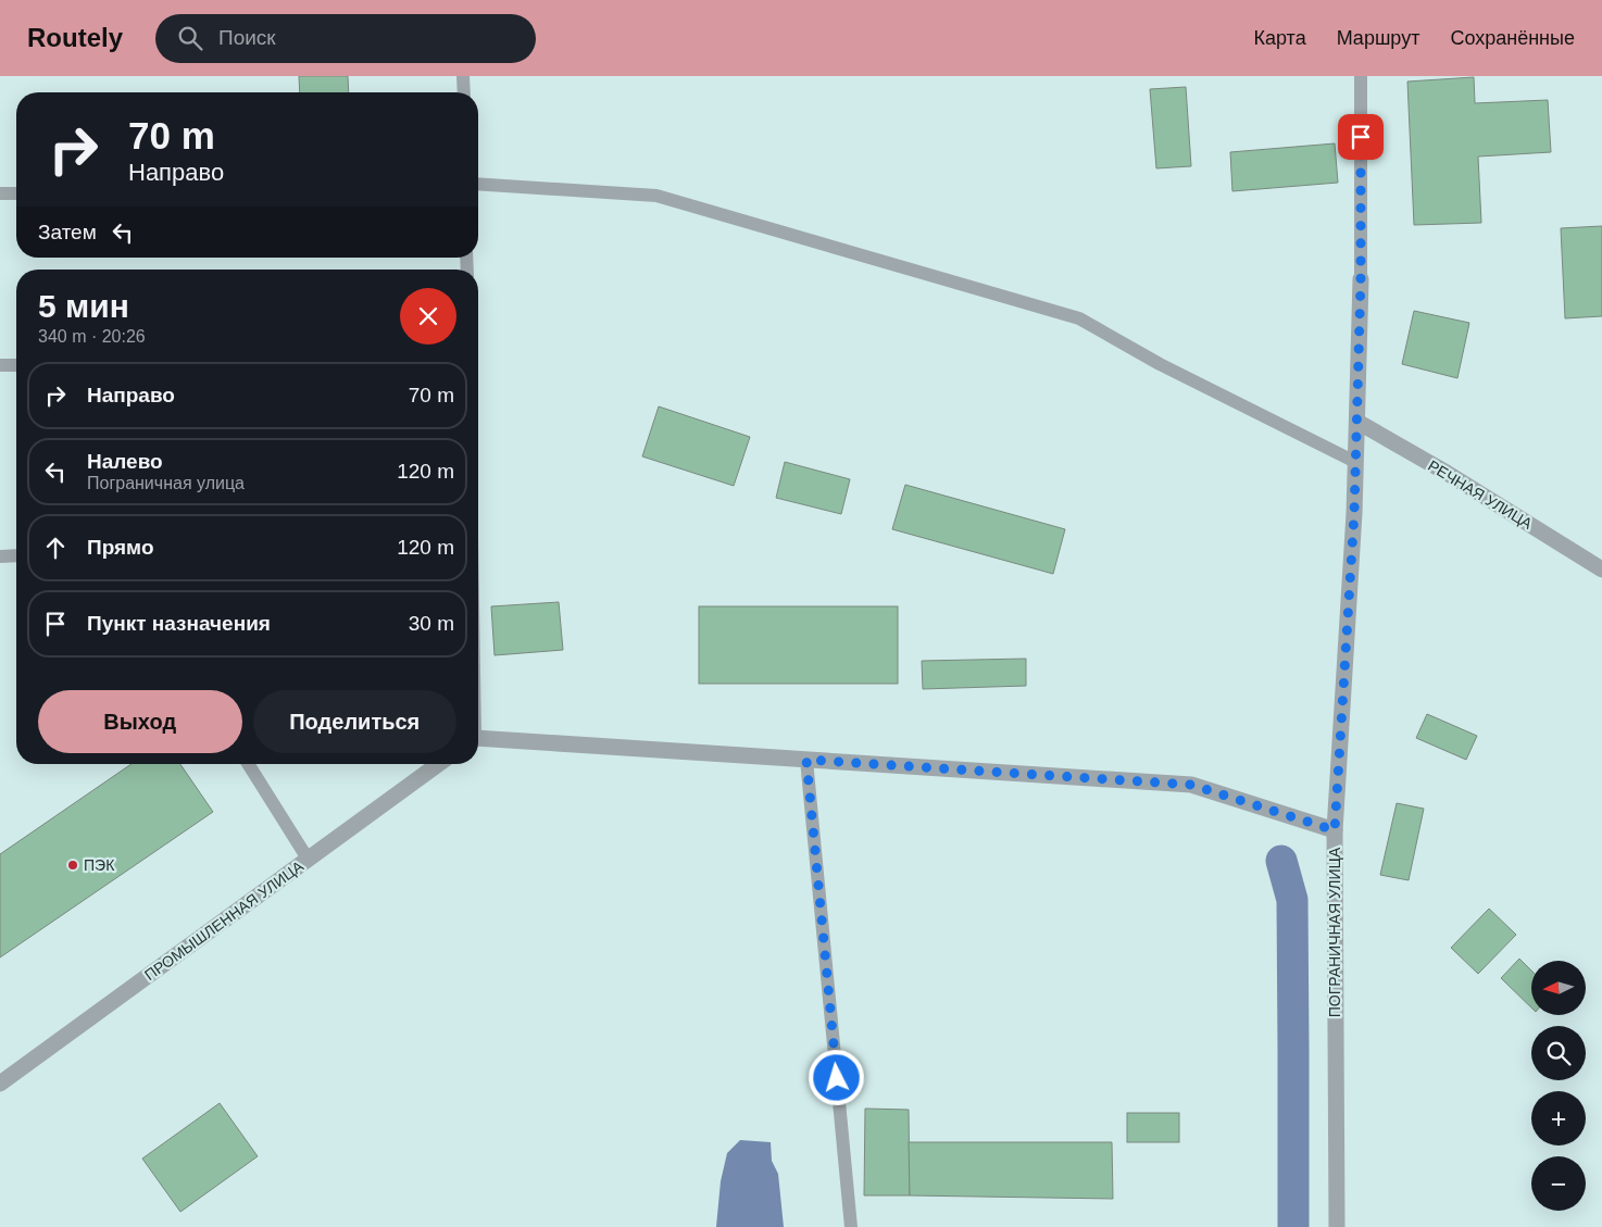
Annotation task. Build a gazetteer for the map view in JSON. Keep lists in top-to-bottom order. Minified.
{"streets":{"street":["РЕЧНАЯ УЛИЦА","ПРОМЫШЛЕННАЯ УЛИЦА","ПОГРАНИЧНАЯ УЛИЦА"]},"crossings":[["РЕЧНАЯ УЛИЦА","ПОГРАНИЧНАЯ УЛИЦА"]],"places":["ПЭК"],"north":"left","page":{"header":"Routely","search":"Поиск","nav":["Карта","Маршрут","Сохранённые"],"turn":["70 m","Направо"],"then":"Затем","heading":["5 мин","340 m · 20:26"],"list":[{"name":"Направо","value":"70 m"},{"name":"Налево","note":"Пограничная улица","value":"120 m"},{"name":"Прямо","value":"120 m"},{"name":"Пункт назначения","value":"30 m"}],"buttons":["Выход","Поделиться"],"map_buttons":["+","−"]}}
